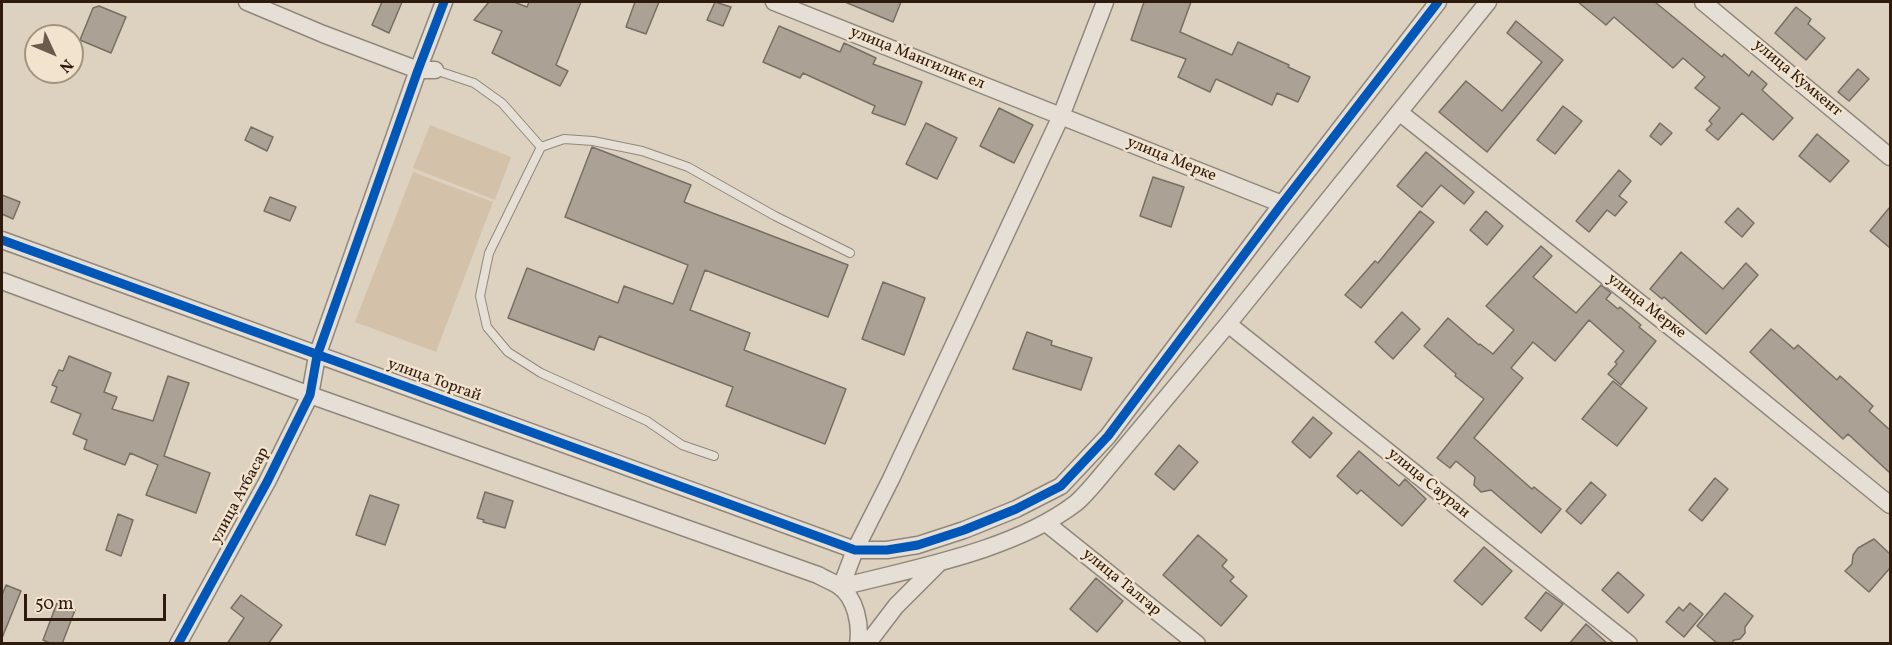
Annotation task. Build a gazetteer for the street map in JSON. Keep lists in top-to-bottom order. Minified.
{"streets":{"street":["улица Мангилик ел","улица Кумкент","улица Мерке","улица Торгай","улица Сауран","улица Атбасар","улица Талгар"]},"crossings":[["улица Мангилик ел","улица Мерке"],["улица Торгай","улица Атбасар"]],"scale_bar":"50 m","north":"bottom right"}
